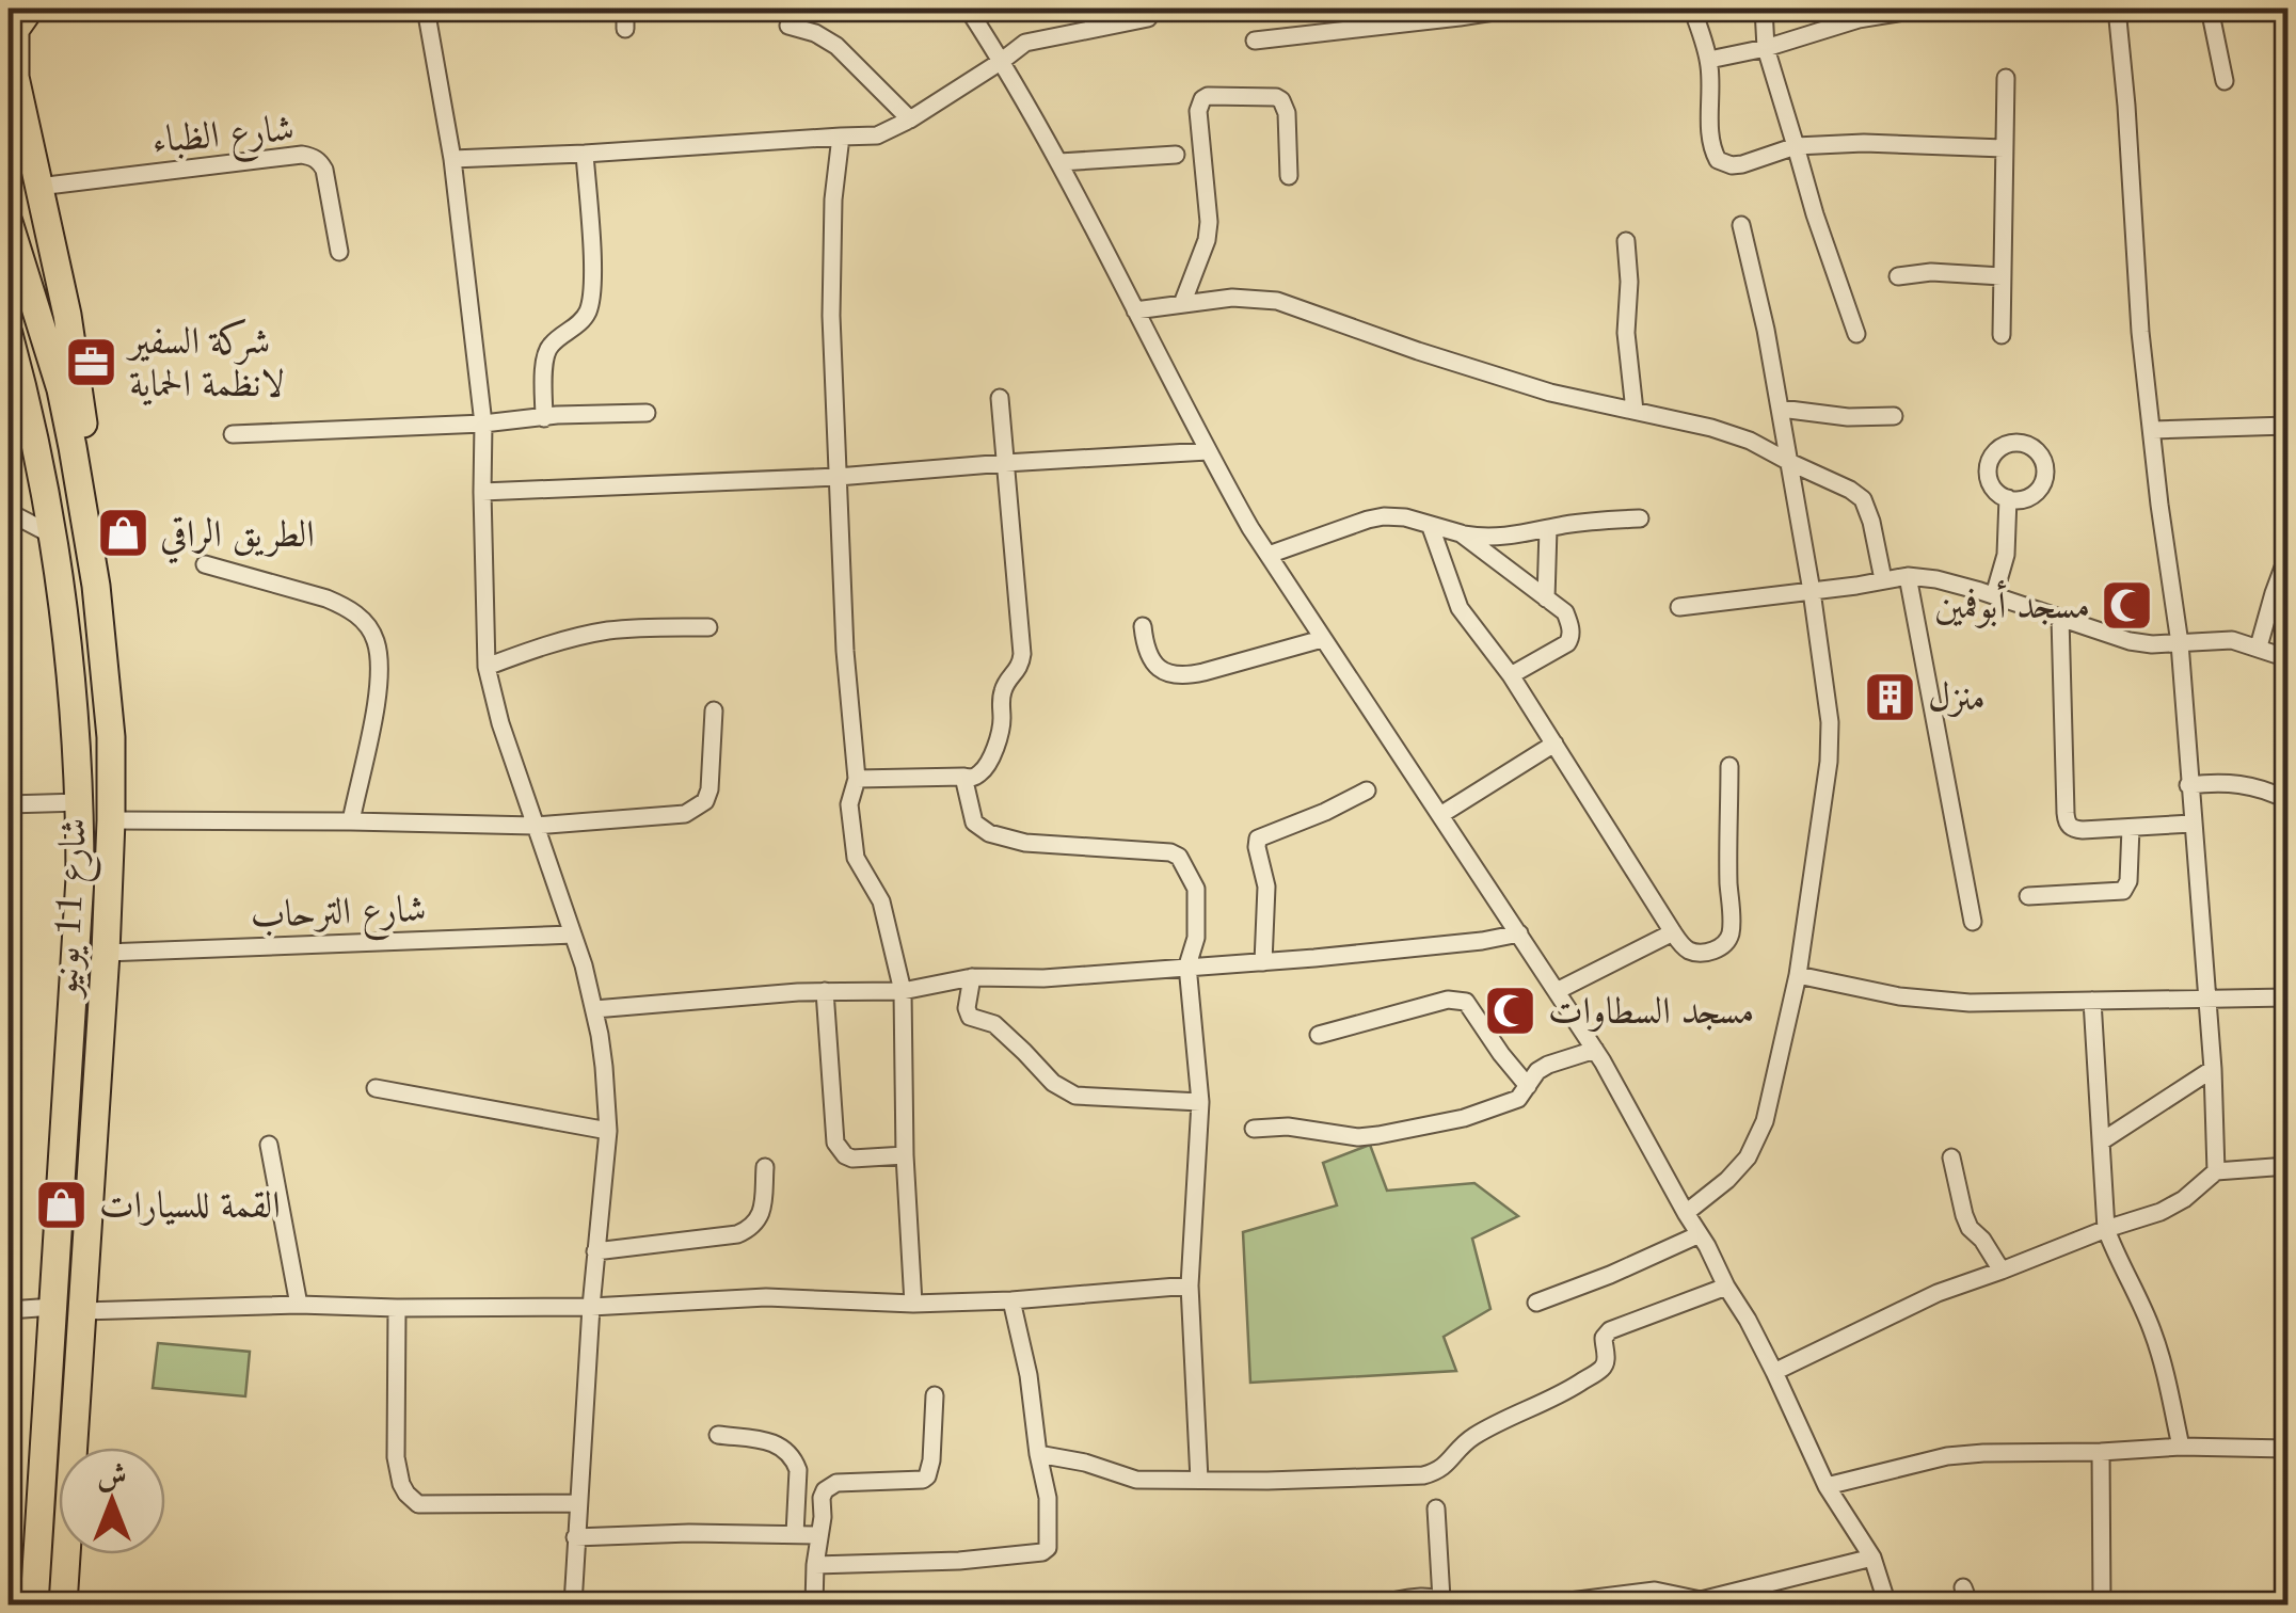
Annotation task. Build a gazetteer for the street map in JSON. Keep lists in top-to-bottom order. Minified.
{"streets":{"highway":["شارع 11 يونيو"],"street":["شارع الظباء","شارع الترحاب"]},"crossings":[["شارع 11 يونيو","شارع الترحاب"]],"places":{"office":["شركة السفير لانظمة الحماية"],"shop":["الطريق الراقي","القمة للسيارات"],"mosque":["مسجد أبوفمين","مسجد السطاوات"],"building":["منزل"]},"north":"top"}
